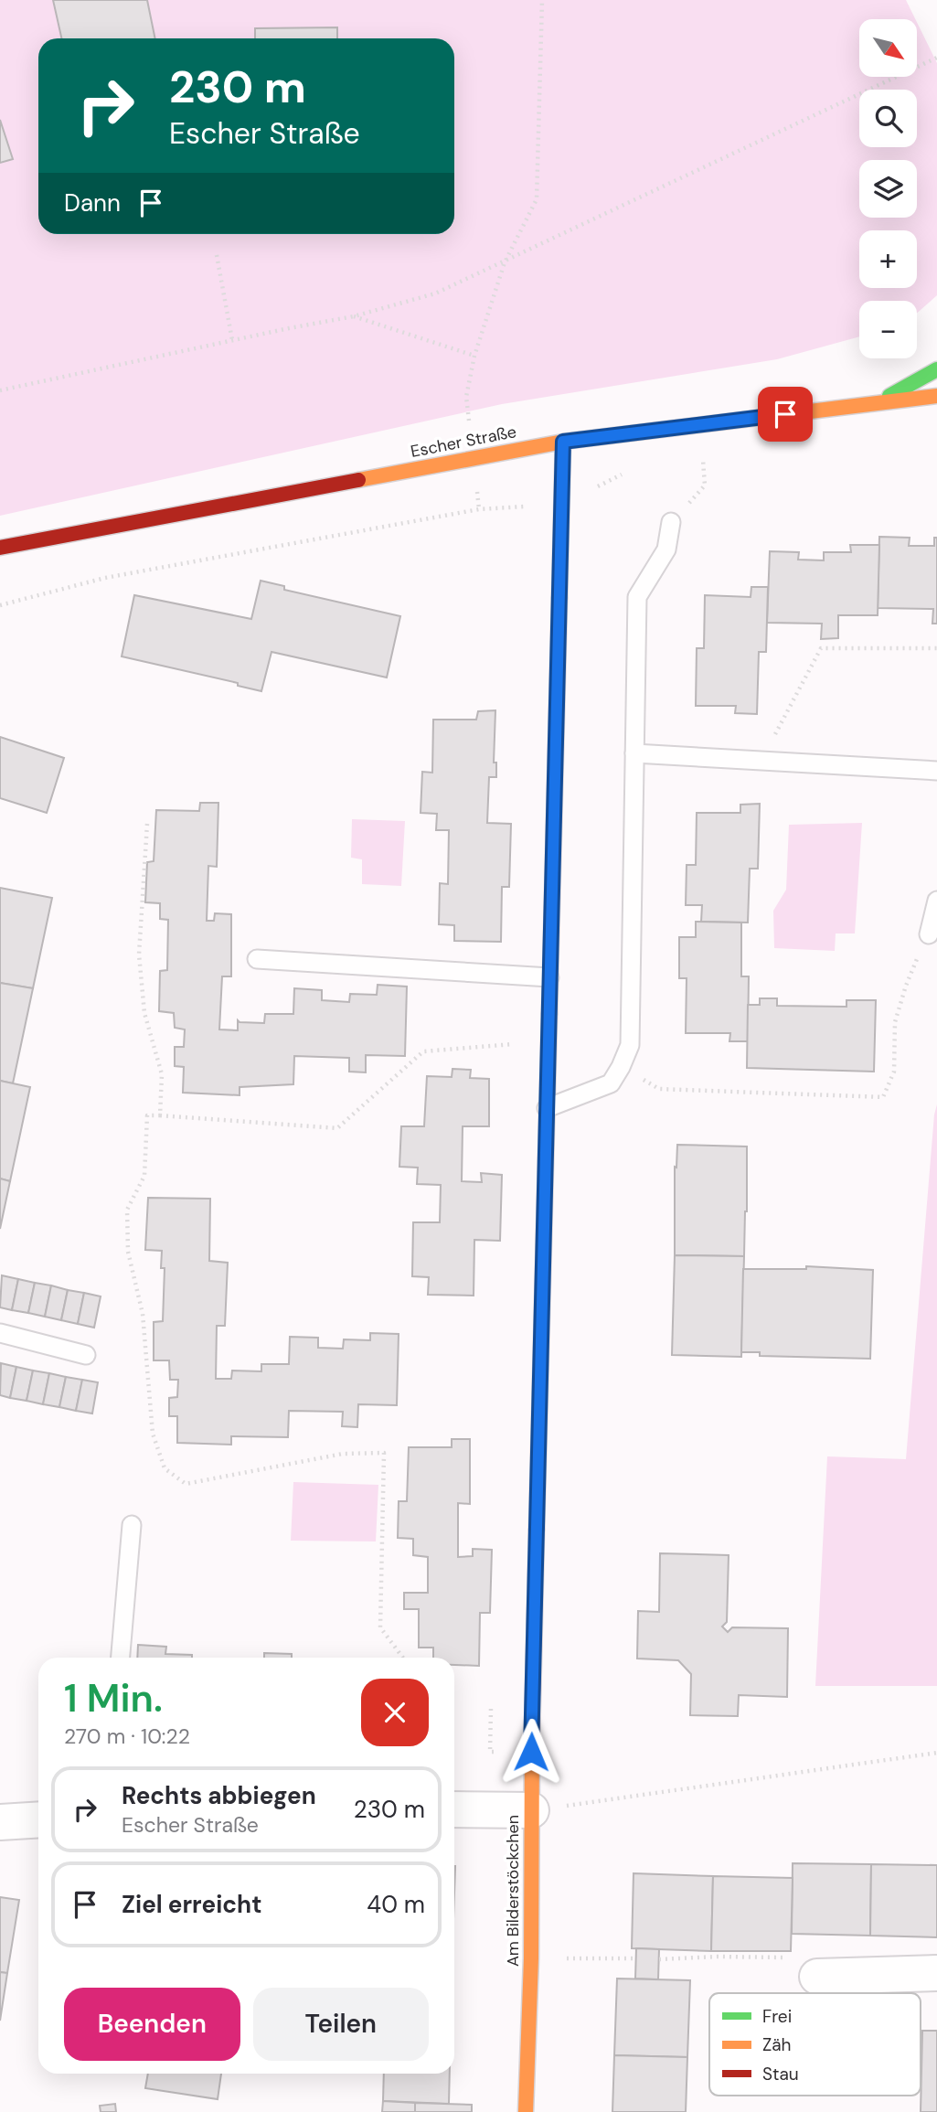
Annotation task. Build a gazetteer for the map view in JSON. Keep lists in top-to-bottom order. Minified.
{"streets":{"street":["Escher Straße","Am Bilderstöckchen"]},"crossings":[["Escher Straße","Am Bilderstöckchen"]],"legend":["Frei","Zäh","Stau"],"north":"bottom right","page":{"map_buttons":["+","−"],"turn":["230 m","Escher Straße"],"then":"Dann","heading":["1 Min.","270 m · 10:22"],"list":[{"name":"Rechts abbiegen","note":"Escher Straße","value":"230 m"},{"name":"Ziel erreicht","value":"40 m"}],"buttons":["Beenden","Teilen"]}}
